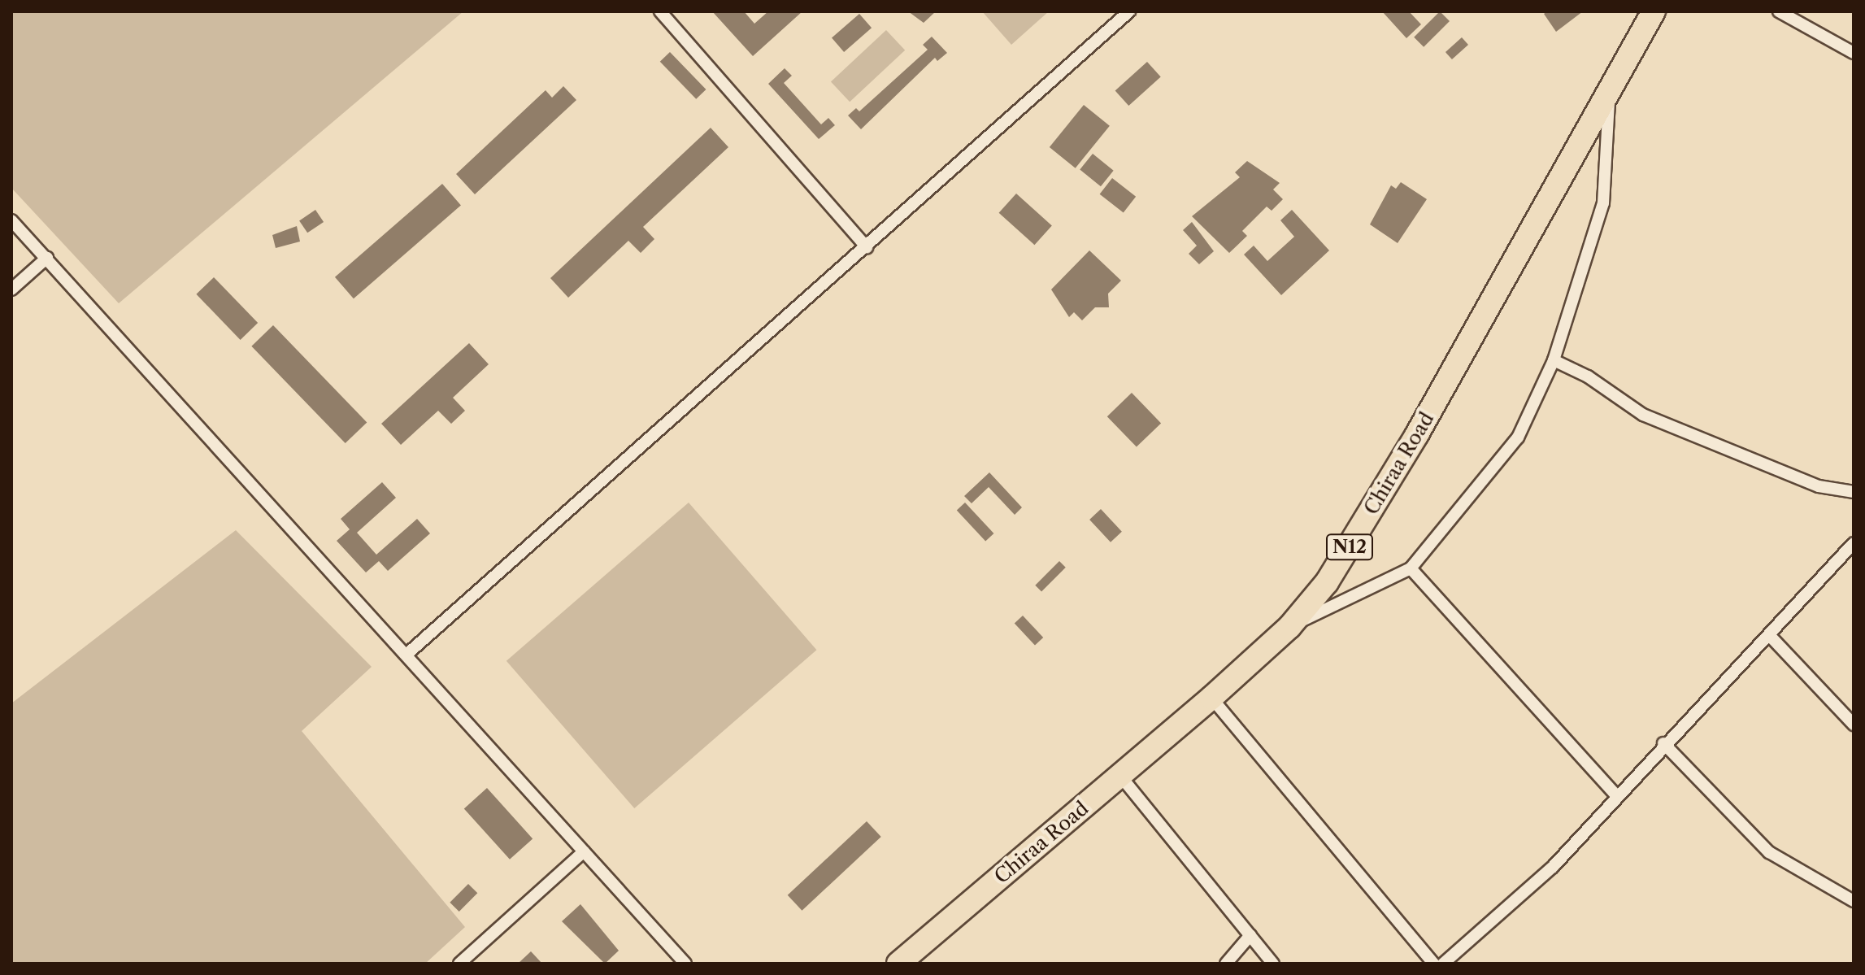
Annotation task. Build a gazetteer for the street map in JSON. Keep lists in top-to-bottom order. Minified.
{"streets":{"highway":["Chiraa Road","N12"]}}
